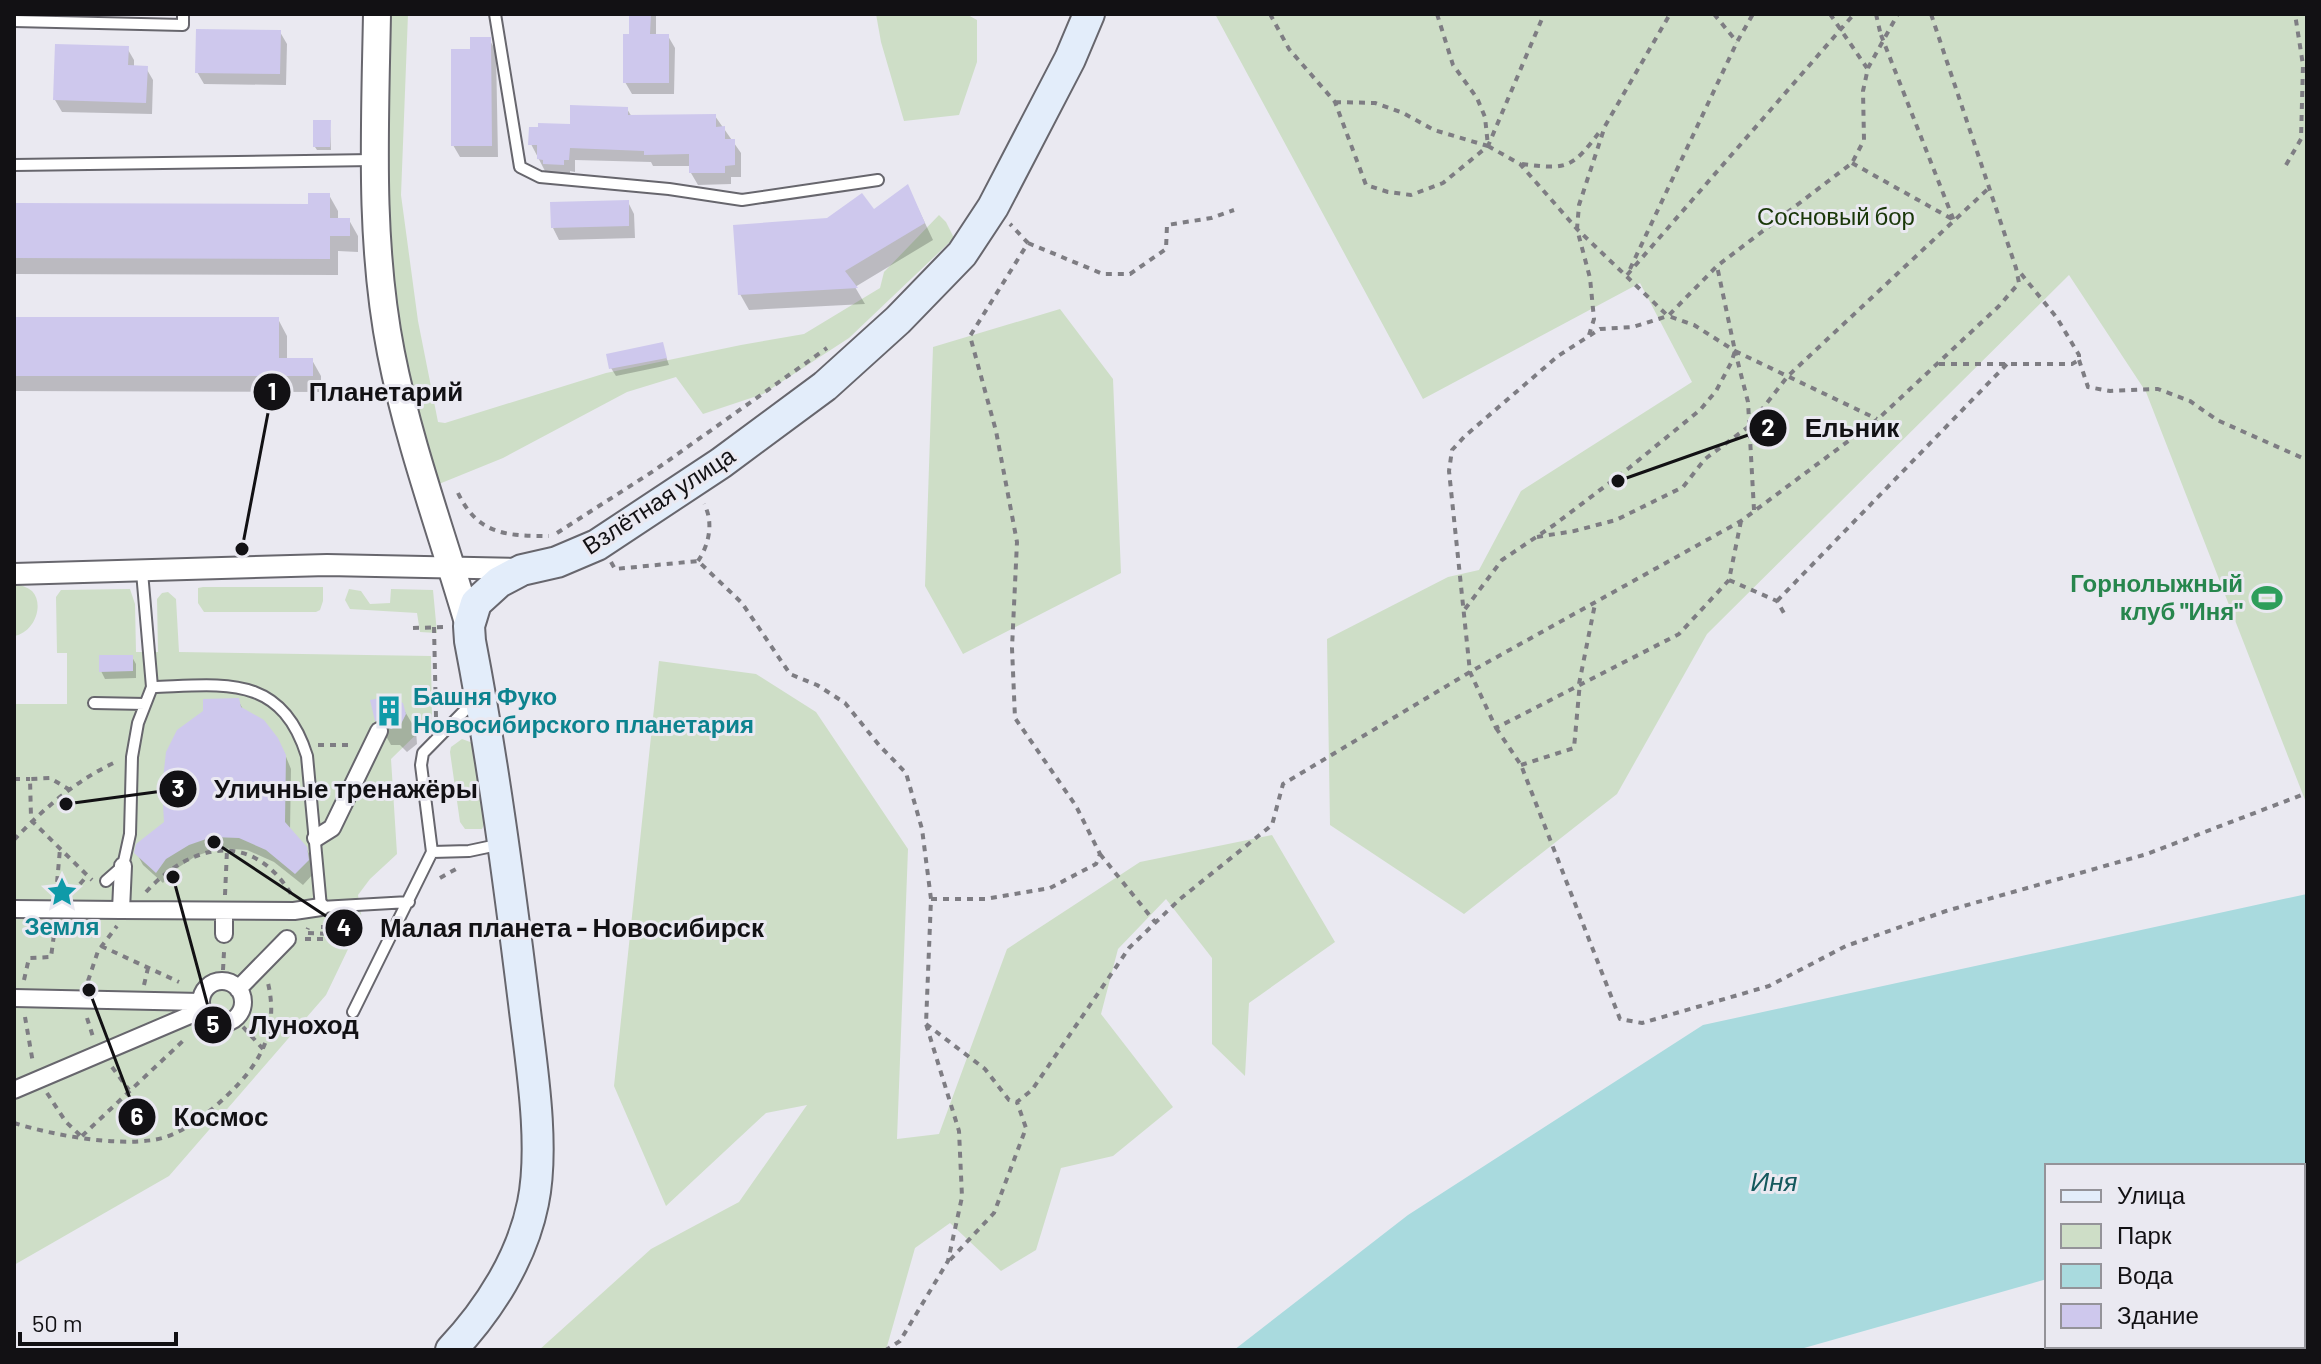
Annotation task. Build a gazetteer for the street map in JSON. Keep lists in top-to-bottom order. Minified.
{"streets":{"main road":["Взлётная улица"]},"water":["Иня"],"parks":["Сосновый бор"],"places":{"other":["Ельник","Планетарий","Уличные тренажёры","Малая планета - Новосибирск","Луноход","Космос"],"sports":["Горнолыжный клуб \"Иня\""],"building":["Башня Фуко Новосибирского планетария"],"place":["Земля"]},"legend":["Улица","Парк","Вода","Здание"],"scale_bar":"50 m"}
